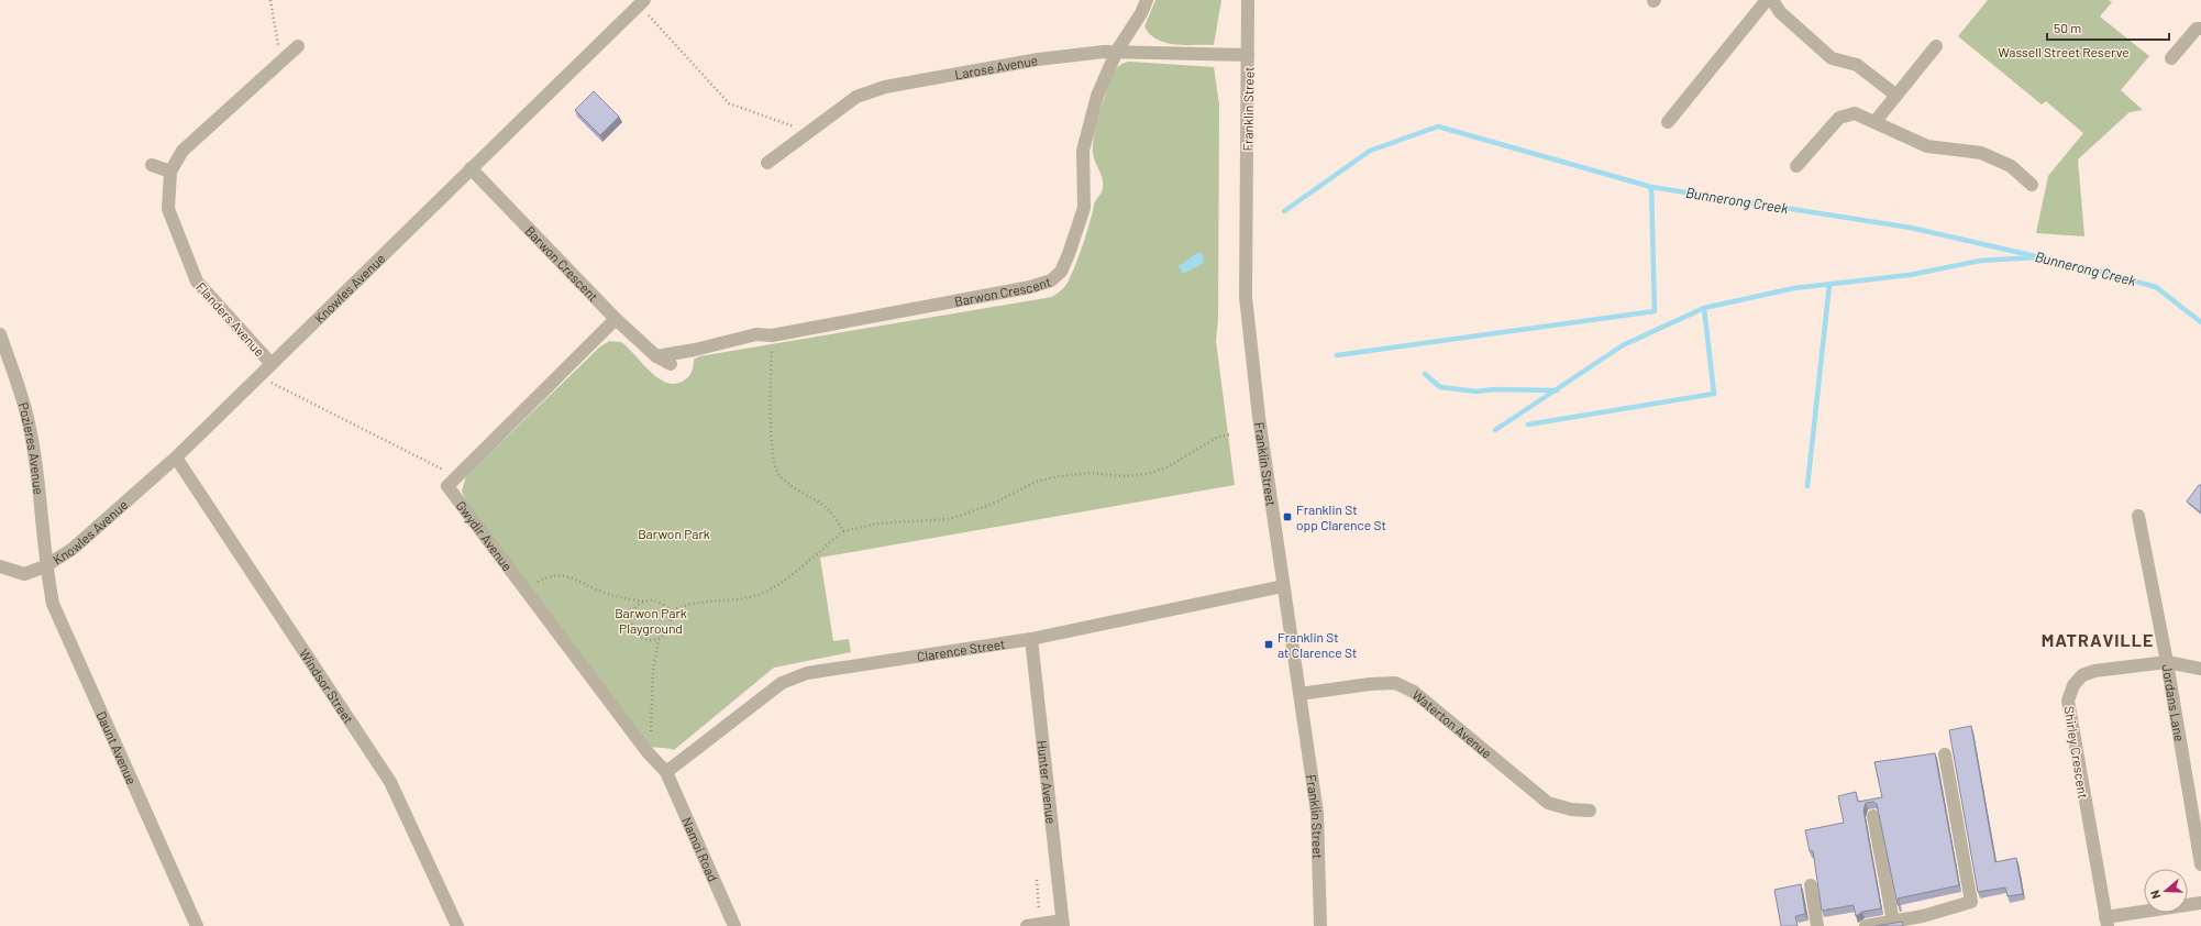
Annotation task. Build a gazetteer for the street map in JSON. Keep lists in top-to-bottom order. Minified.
{"streets":{"street":["Larose Avenue","Franklin Street","Barwon Crescent","Knowles Avenue","Flanders Avenue","Pozieres Avenue","Gwydir Avenue","Clarence Street","Windsor Street","Jordans Lane","Waterton Avenue","Daunt Avenue","Shirley Crescent","Hunter Avenue","Namoi Road"]},"crossings":[["Larose Avenue","Franklin Street"],["Larose Avenue","Barwon Crescent"],["Franklin Street","Clarence Street"],["Franklin Street","Waterton Avenue"],["Barwon Crescent","Knowles Avenue"],["Barwon Crescent","Gwydir Avenue"],["Knowles Avenue","Flanders Avenue"],["Knowles Avenue","Pozieres Avenue"],["Knowles Avenue","Windsor Street"],["Knowles Avenue","Daunt Avenue"],["Pozieres Avenue","Daunt Avenue"],["Gwydir Avenue","Clarence Street"],["Gwydir Avenue","Namoi Road"],["Clarence Street","Hunter Avenue"],["Clarence Street","Namoi Road"],["Jordans Lane","Shirley Crescent"]],"districts":["MATRAVILLE"],"water":["Bunnerong Creek"],"parks":["Wassell Street Reserve","Barwon Park","Barwon Park Playground"],"places":{"transit":["Franklin St opp Clarence St","Franklin St at Clarence St"]},"scale_bar":"50 m","north":"left"}
